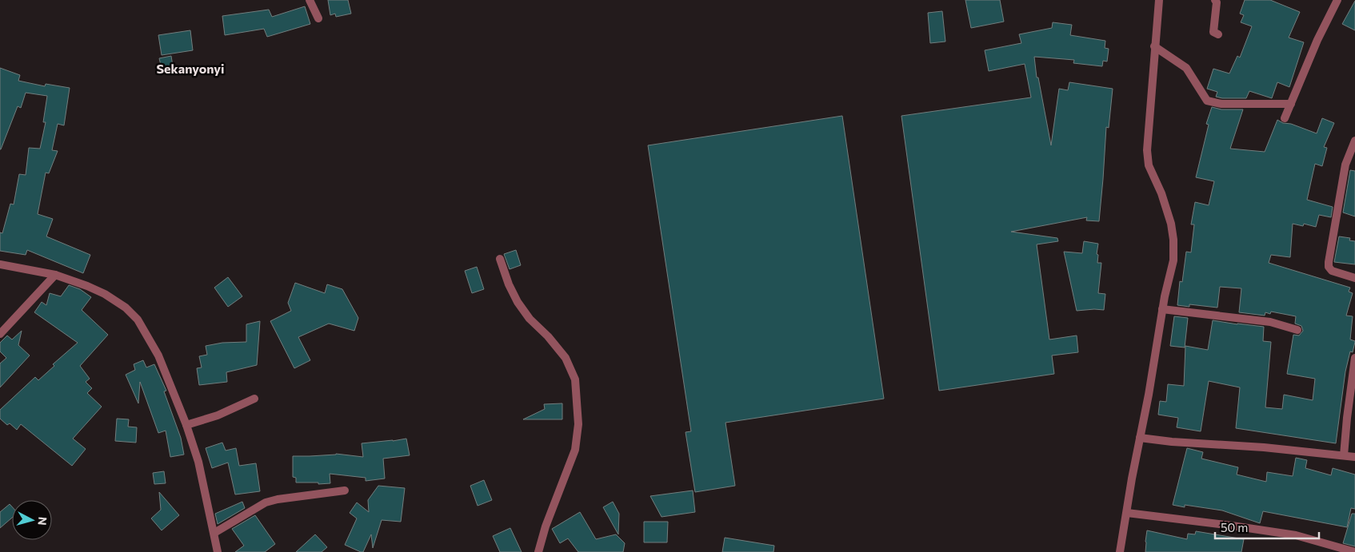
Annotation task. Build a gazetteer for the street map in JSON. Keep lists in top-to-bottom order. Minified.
{"districts":["Sekanyonyi"],"scale_bar":"50 m","north":"right"}
